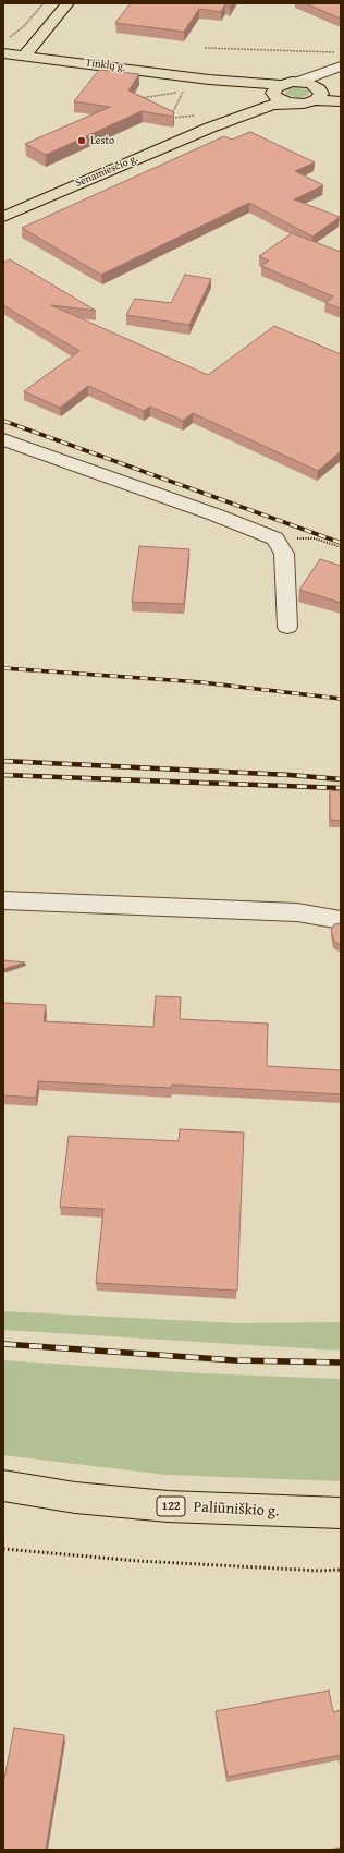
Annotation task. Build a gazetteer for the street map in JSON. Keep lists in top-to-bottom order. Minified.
{"streets":{"main road":["Tinklų g.","Senamiesčio g.","122","Paliūniškio g."]},"crossings":[["Tinklų g.","Senamiesčio g."]],"places":["Lesto"]}
